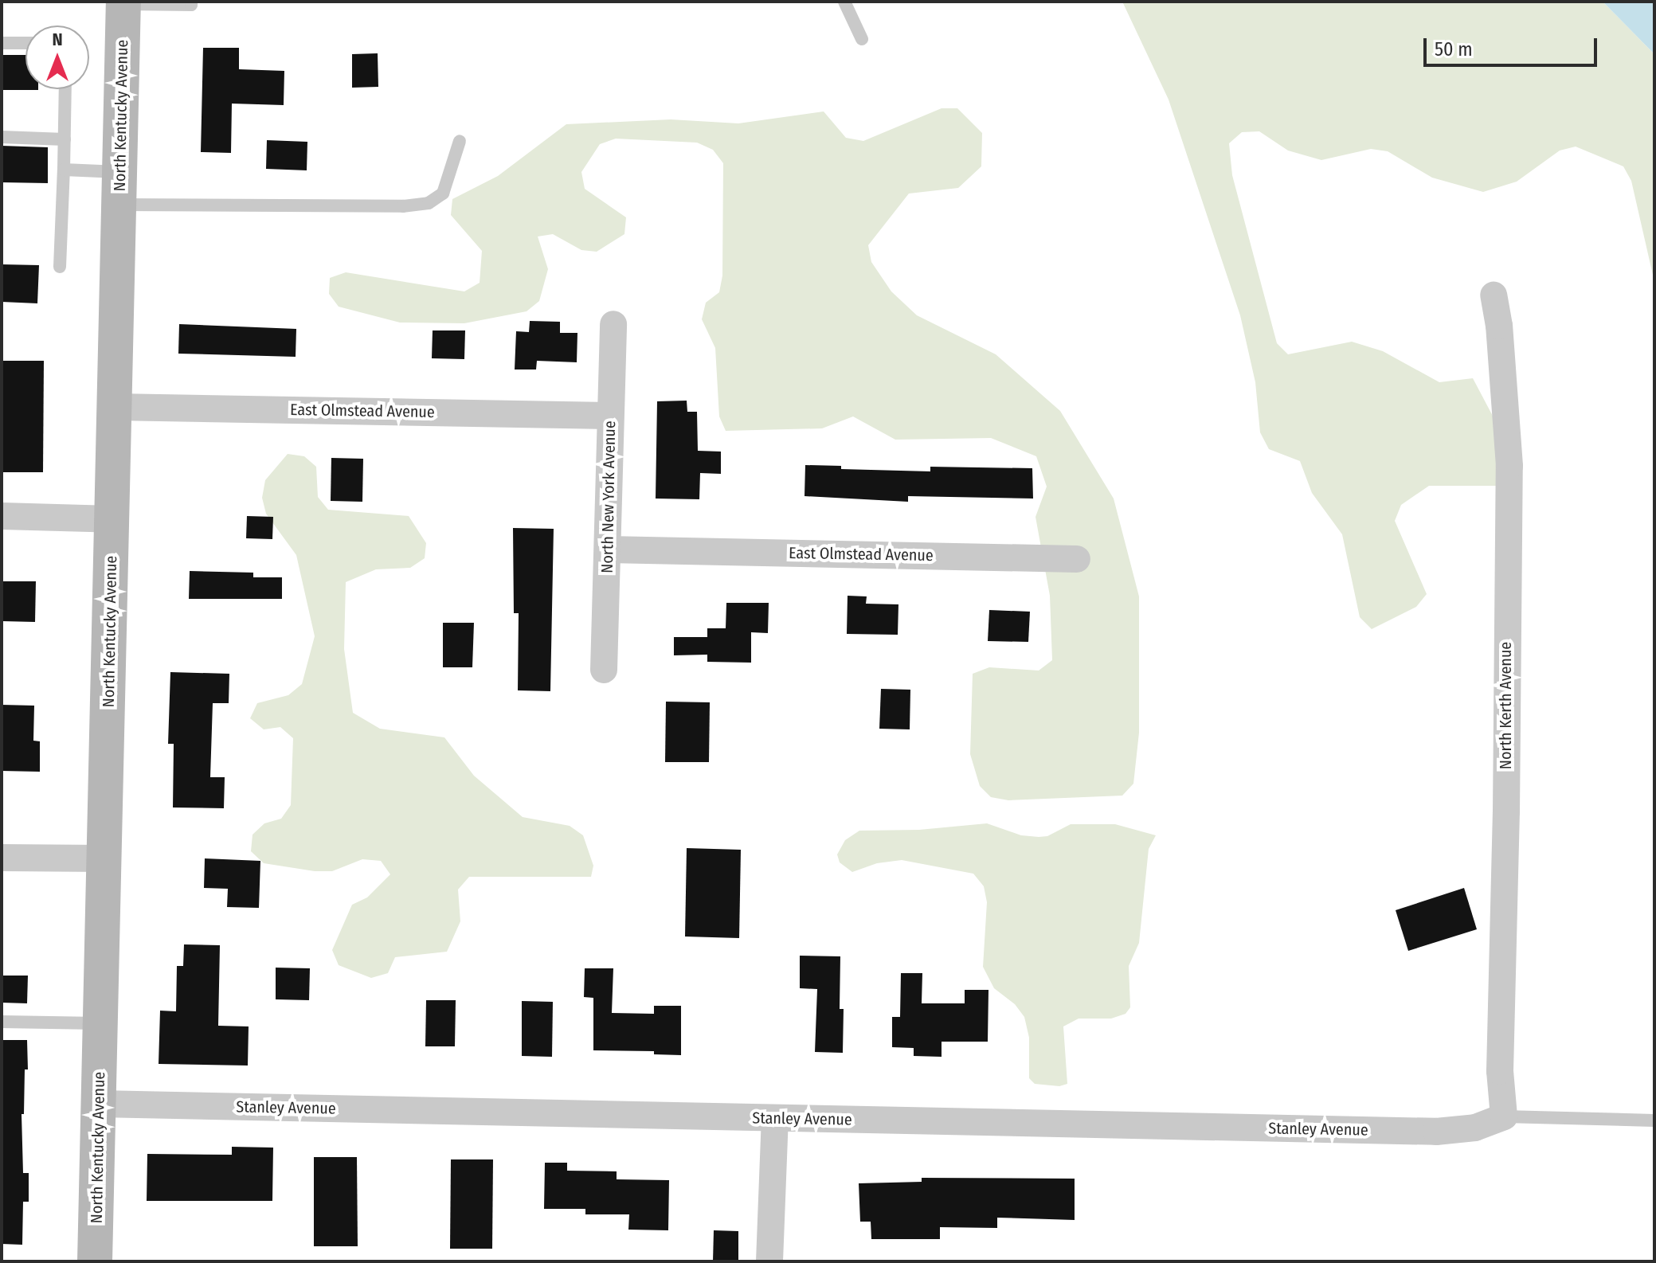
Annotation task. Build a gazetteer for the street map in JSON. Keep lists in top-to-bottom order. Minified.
{"streets":{"street":["North Kentucky Avenue","East Olmstead Avenue","North New York Avenue","North Kerth Avenue","Stanley Avenue"]},"crossings":[["North Kentucky Avenue","East Olmstead Avenue"],["North Kentucky Avenue","Stanley Avenue"],["East Olmstead Avenue","North New York Avenue"],["North Kerth Avenue","Stanley Avenue"]],"scale_bar":"50 m","north":"top"}
